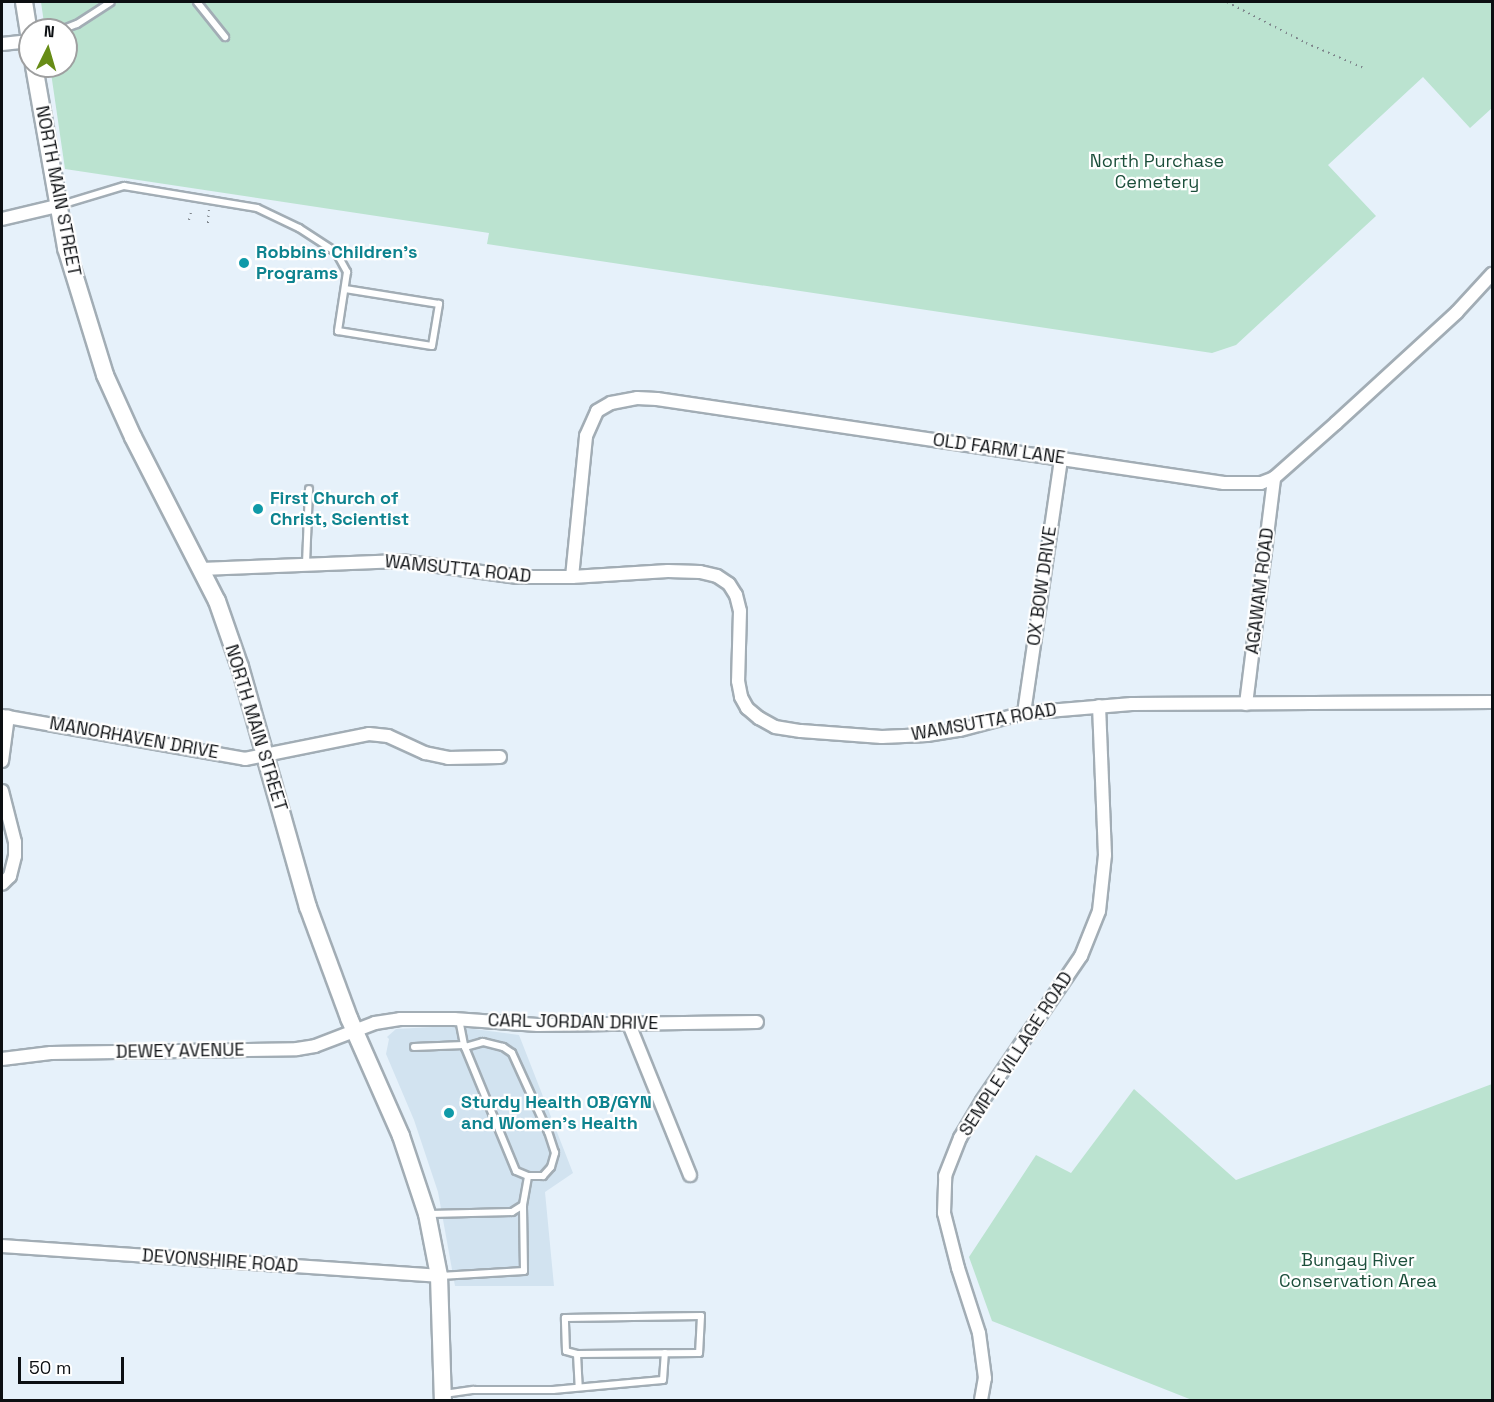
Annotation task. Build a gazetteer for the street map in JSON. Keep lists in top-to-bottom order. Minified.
{"streets":{"main road":["NORTH MAIN STREET"],"street":["OLD FARM LANE","WAMSUTTA ROAD","OX BOW DRIVE","AGAWAM ROAD","MANORHAVEN DRIVE","CARL JORDAN DRIVE","DEWEY AVENUE","SEMPLE VILLAGE ROAD","DEVONSHIRE ROAD"]},"crossings":[["NORTH MAIN STREET","WAMSUTTA ROAD"],["NORTH MAIN STREET","MANORHAVEN DRIVE"],["NORTH MAIN STREET","CARL JORDAN DRIVE"],["NORTH MAIN STREET","DEWEY AVENUE"],["NORTH MAIN STREET","DEVONSHIRE ROAD"],["OLD FARM LANE","WAMSUTTA ROAD"],["OLD FARM LANE","OX BOW DRIVE"],["OLD FARM LANE","AGAWAM ROAD"],["WAMSUTTA ROAD","OX BOW DRIVE"],["WAMSUTTA ROAD","AGAWAM ROAD"],["WAMSUTTA ROAD","SEMPLE VILLAGE ROAD"],["CARL JORDAN DRIVE","DEWEY AVENUE"]],"parks":["North Purchase Cemetery","Bungay River Conservation Area"],"places":["Robbins Children's Programs","First Church of Christ, Scientist","Sturdy Health OB/GYN and Women's Health"],"scale_bar":"50 m","north":"top"}
